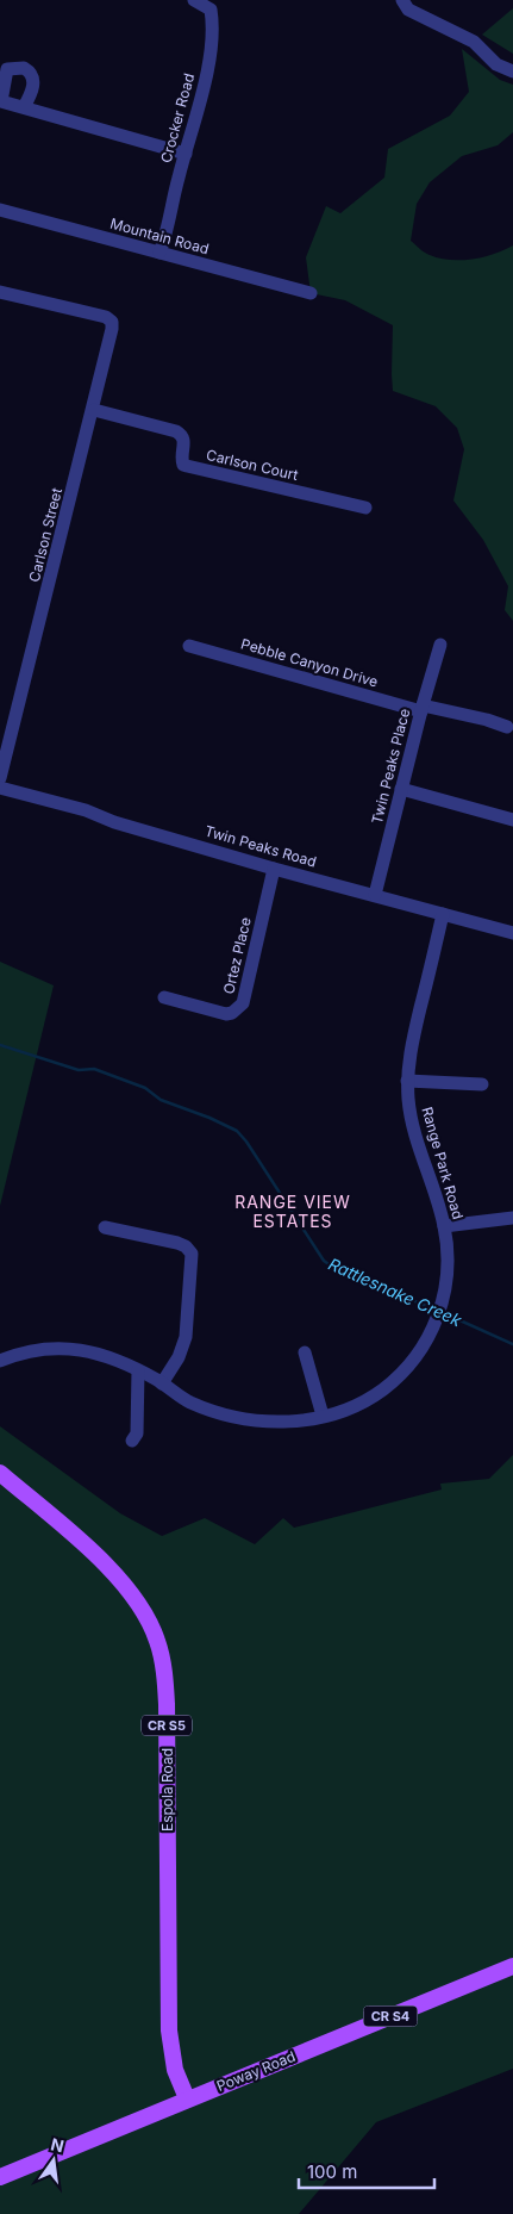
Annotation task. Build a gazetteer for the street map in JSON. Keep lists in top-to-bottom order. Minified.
{"streets":{"main road":["CR S5","Espola Road","CR S4","Poway Road"],"street":["Crocker Road","Mountain Road","Carlson Court","Carlson Street","Pebble Canyon Drive","Twin Peaks Place","Twin Peaks Road","Ortez Place","Range Park Road"]},"crossings":[["Crocker Road","Mountain Road"],["Carlson Court","Carlson Street"],["Pebble Canyon Drive","Twin Peaks Place"],["Twin Peaks Place","Twin Peaks Road"],["Twin Peaks Road","Ortez Place"],["Twin Peaks Road","Range Park Road"],["Espola Road","Poway Road"]],"districts":["RANGE VIEW ESTATES"],"water":["Rattlesnake Creek"],"scale_bar":"100 m","north":"top"}
